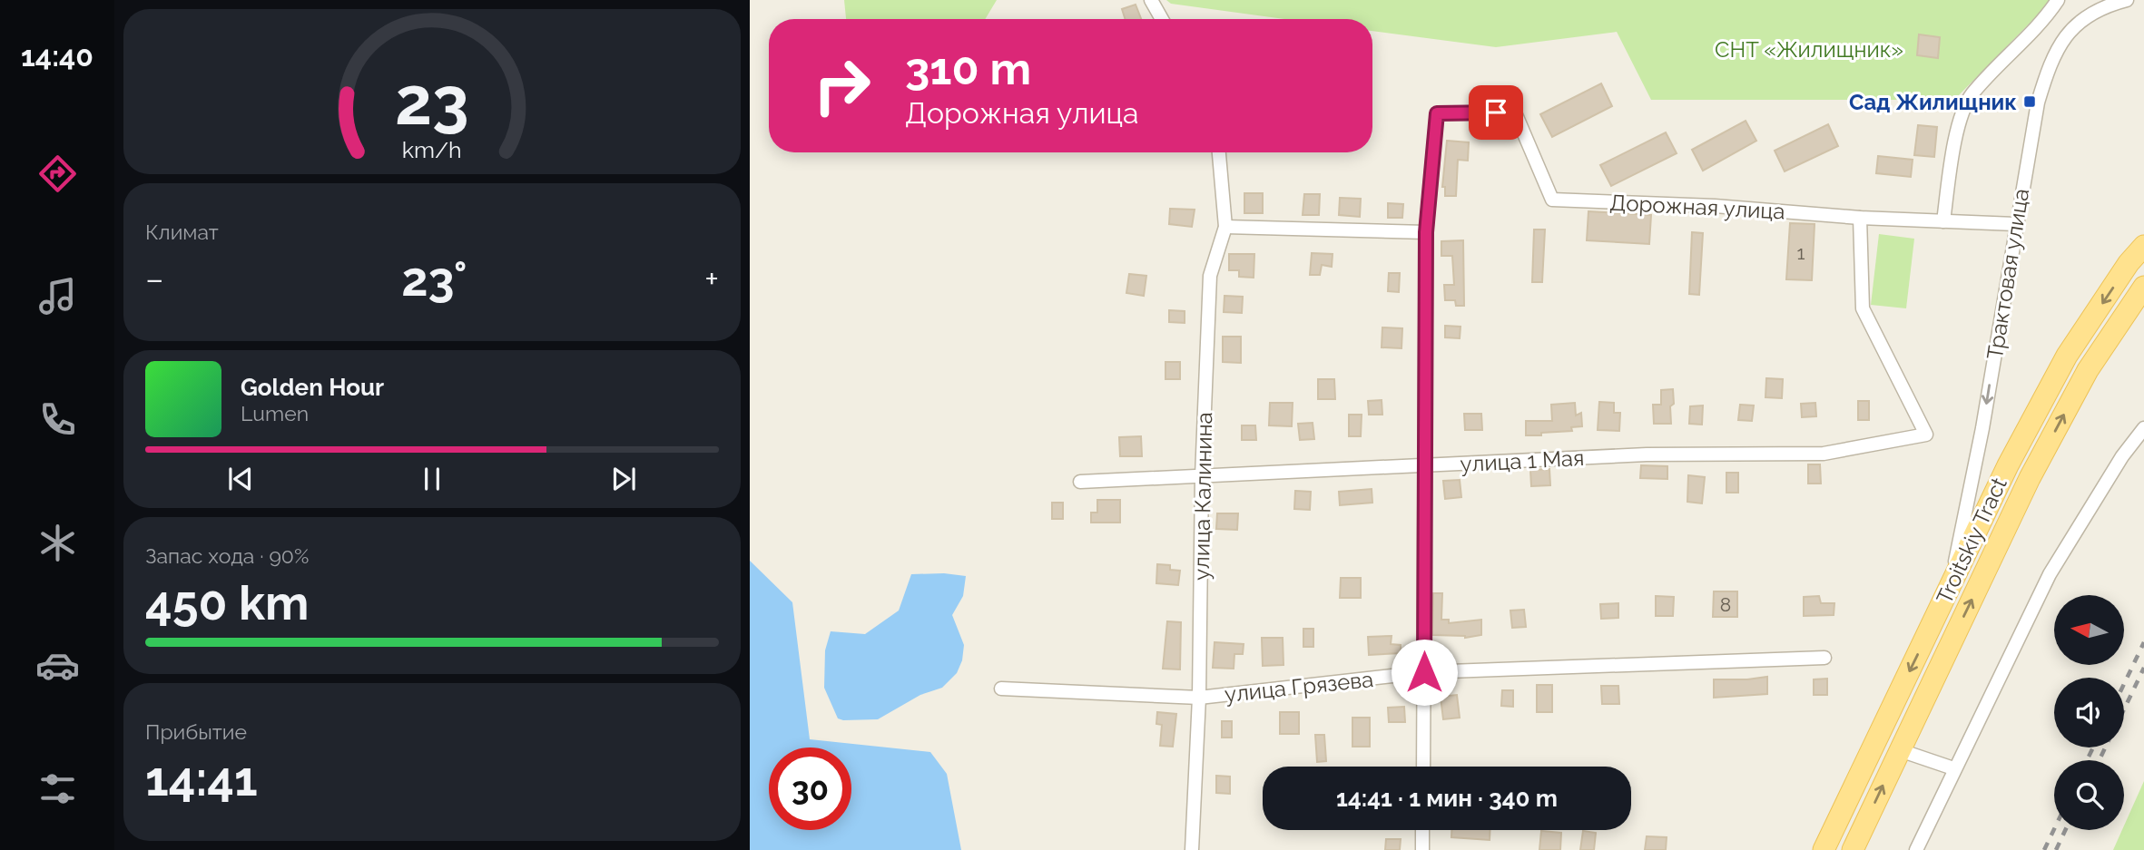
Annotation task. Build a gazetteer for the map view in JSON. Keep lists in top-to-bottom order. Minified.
{"streets":{"main road":["Troitskiy Tract"],"street":["Дорожная улица","Трактовая улица","улица 1 Мая","улица Калинина","улица Грязева"]},"crossings":[["Дорожная улица","Трактовая улица"],["Дорожная улица","улица 1 Мая"],["Трактовая улица","Troitskiy Tract"],["улица 1 Мая","улица Калинина"],["улица Калинина","улица Грязева"]],"one_way":["Трактовая улица"],"parks":["СНТ «Жилищник»"],"places":{"transit":["Сад Жилищник"]},"house_numbers":["1","8"],"north":"left","page":{"tabs":"14:40","turn":["310 m","Дорожная улица"],"tile":["Климат",["Запас хода · 90%","450 km"],["Прибытие","14:41"]],"heat":["−","23°","+"],"song":["Golden Hour","Lumen"],"limit":"30","trip":"14:41 · 1 мин · 340 m","gauge":["23","km/h"]}}
